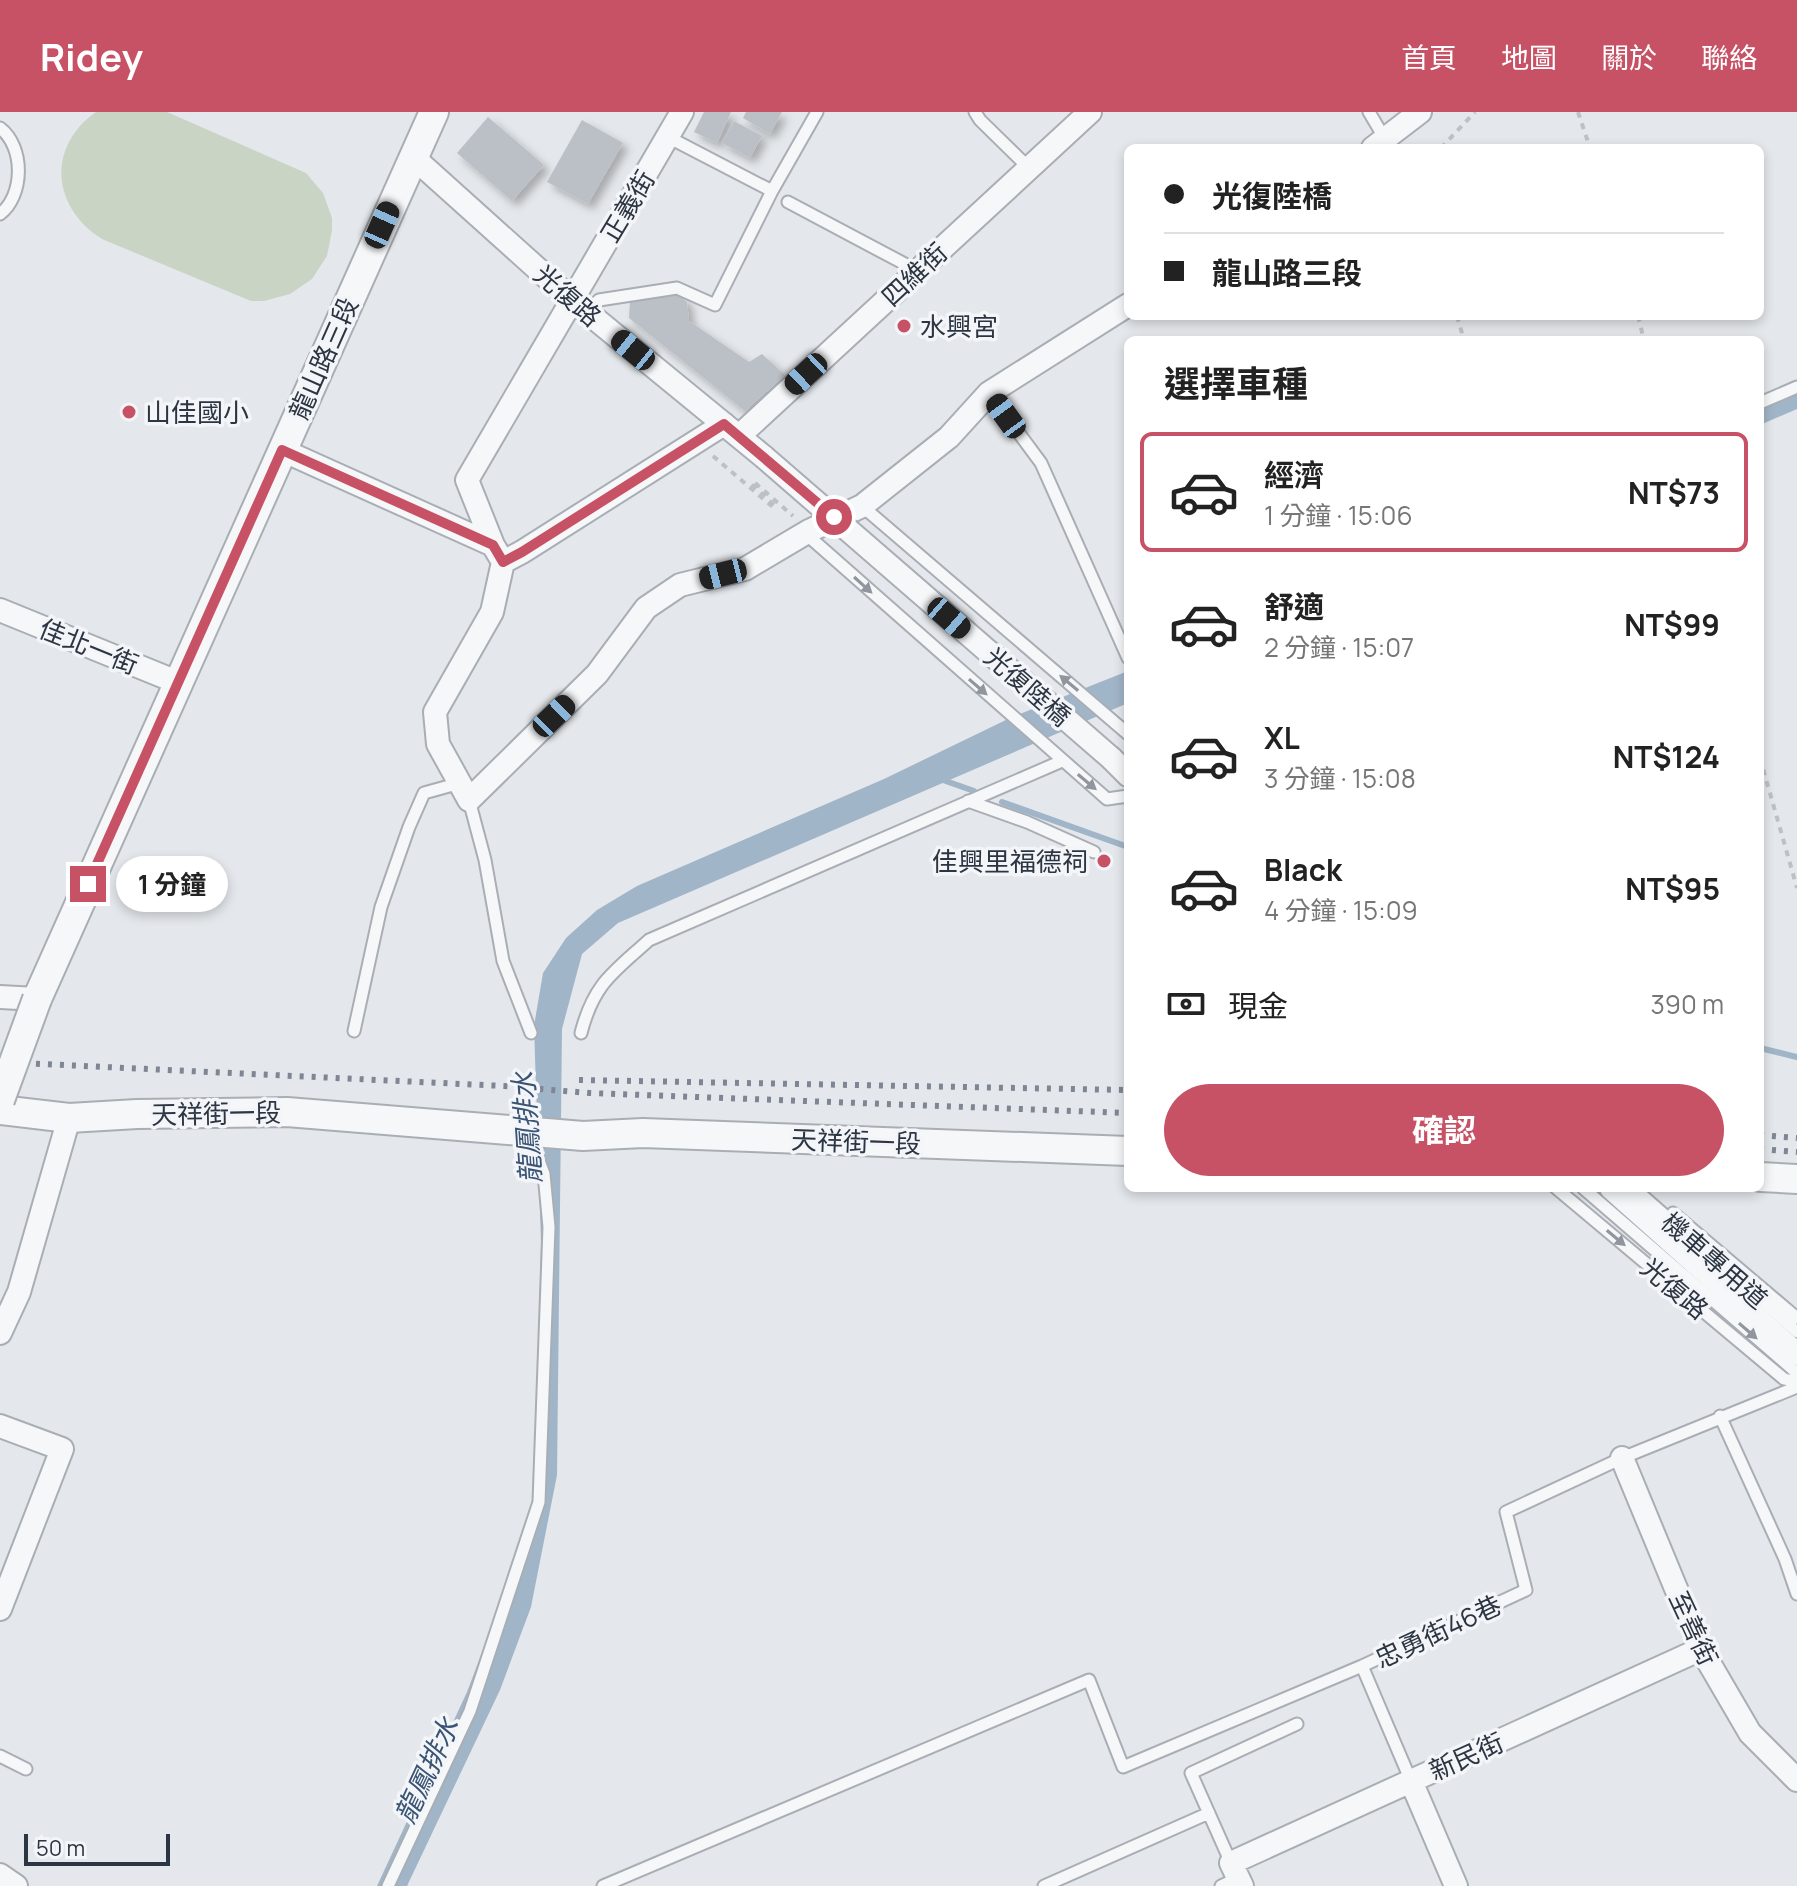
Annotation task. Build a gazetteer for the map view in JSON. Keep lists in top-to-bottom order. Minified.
{"streets":{"street":["正義街","四維街","光復路","龍山路三段","佳北一街","光復陸橋","天祥街一段","至善街","新民街"],"lane":["機車專用道","忠勇街46巷"]},"crossings":[["正義街","四維街"],["正義街","光復路"],["四維街","光復路"],["光復路","龍山路三段"],["光復路","光復陸橋"],["龍山路三段","佳北一街"],["至善街","忠勇街46巷"],["至善街","新民街"],["忠勇街46巷","新民街"]],"water":["龍鳳排水"],"places":["水興宮","山佳國小","佳興里福德祠"],"scale_bar":"50 m","page":{"header":"Ridey","nav":["首頁","地圖","關於","聯絡"],"banner":["光復陸橋","龍山路三段"],"heading":"選擇車種","list":[{"name":"經濟","note":"1 分鐘 · 15:06","value":"NT$73"},{"name":"舒適","note":"2 分鐘 · 15:07","value":"NT$99"},{"name":"XL","note":"3 分鐘 · 15:08","value":"NT$124"},{"name":"Black","note":"4 分鐘 · 15:09","value":"NT$95"}],"bubble":"1 分鐘","pay":["現金","390 m"],"buttons":"確認","scale":"50 m"}}
